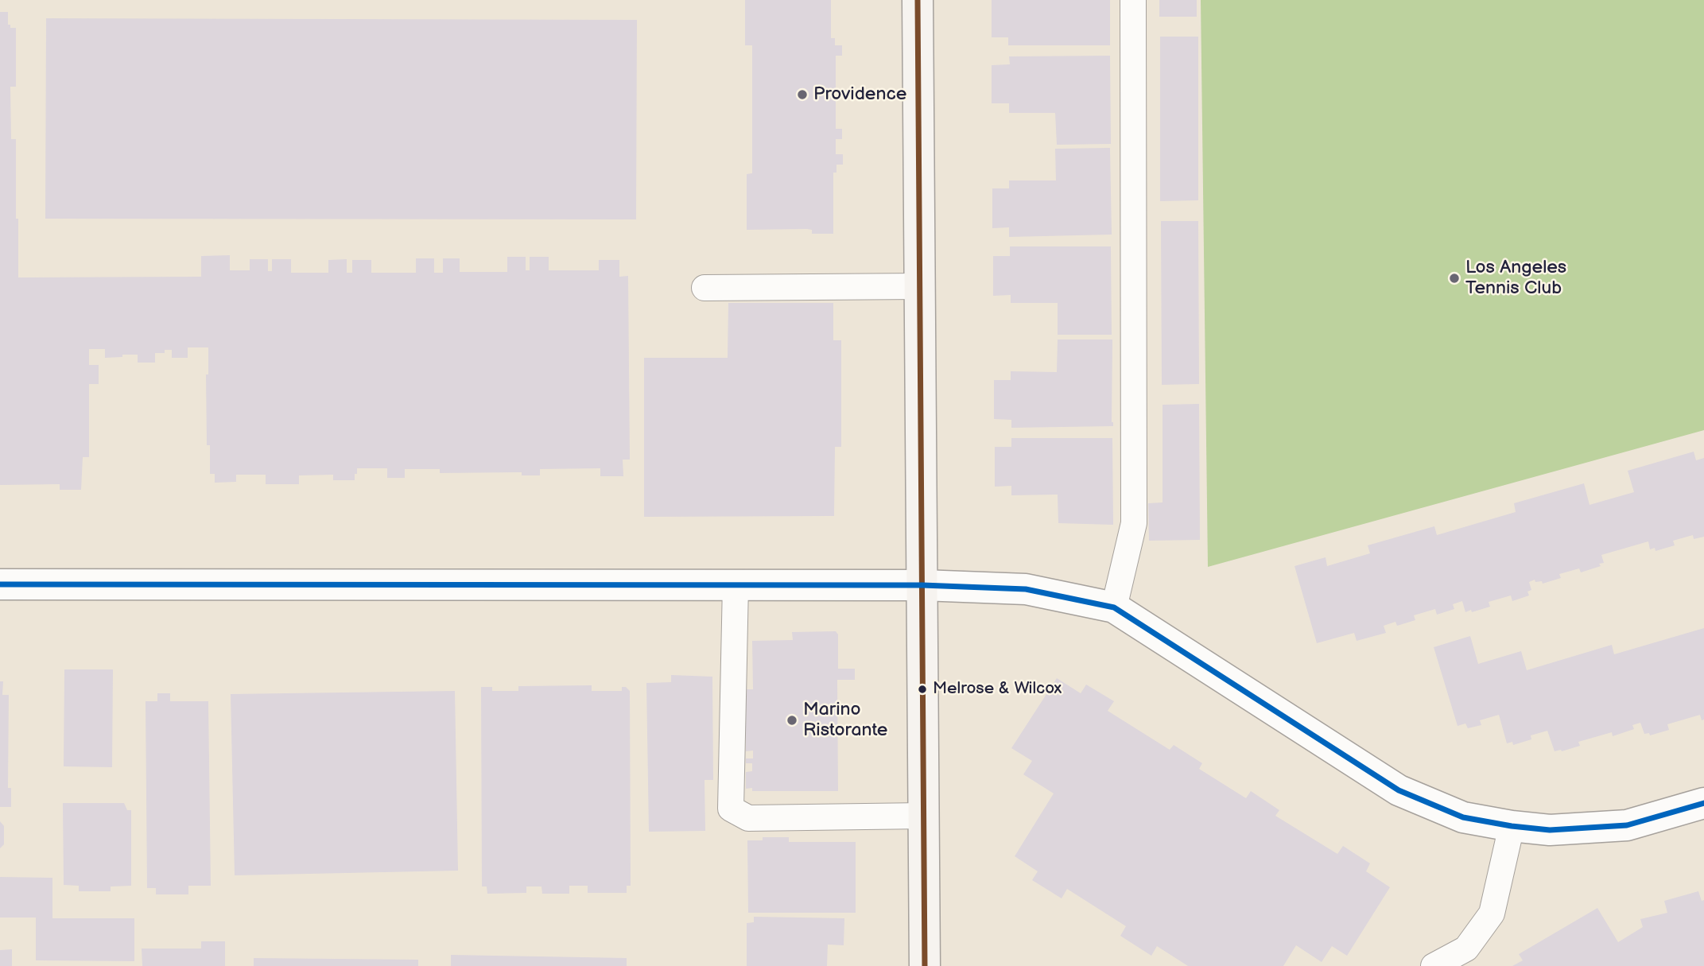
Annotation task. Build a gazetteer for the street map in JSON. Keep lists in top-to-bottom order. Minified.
{"places":["Providence","Los Angeles Tennis Club","Melrose & Wilcox","Marino Ristorante"]}
